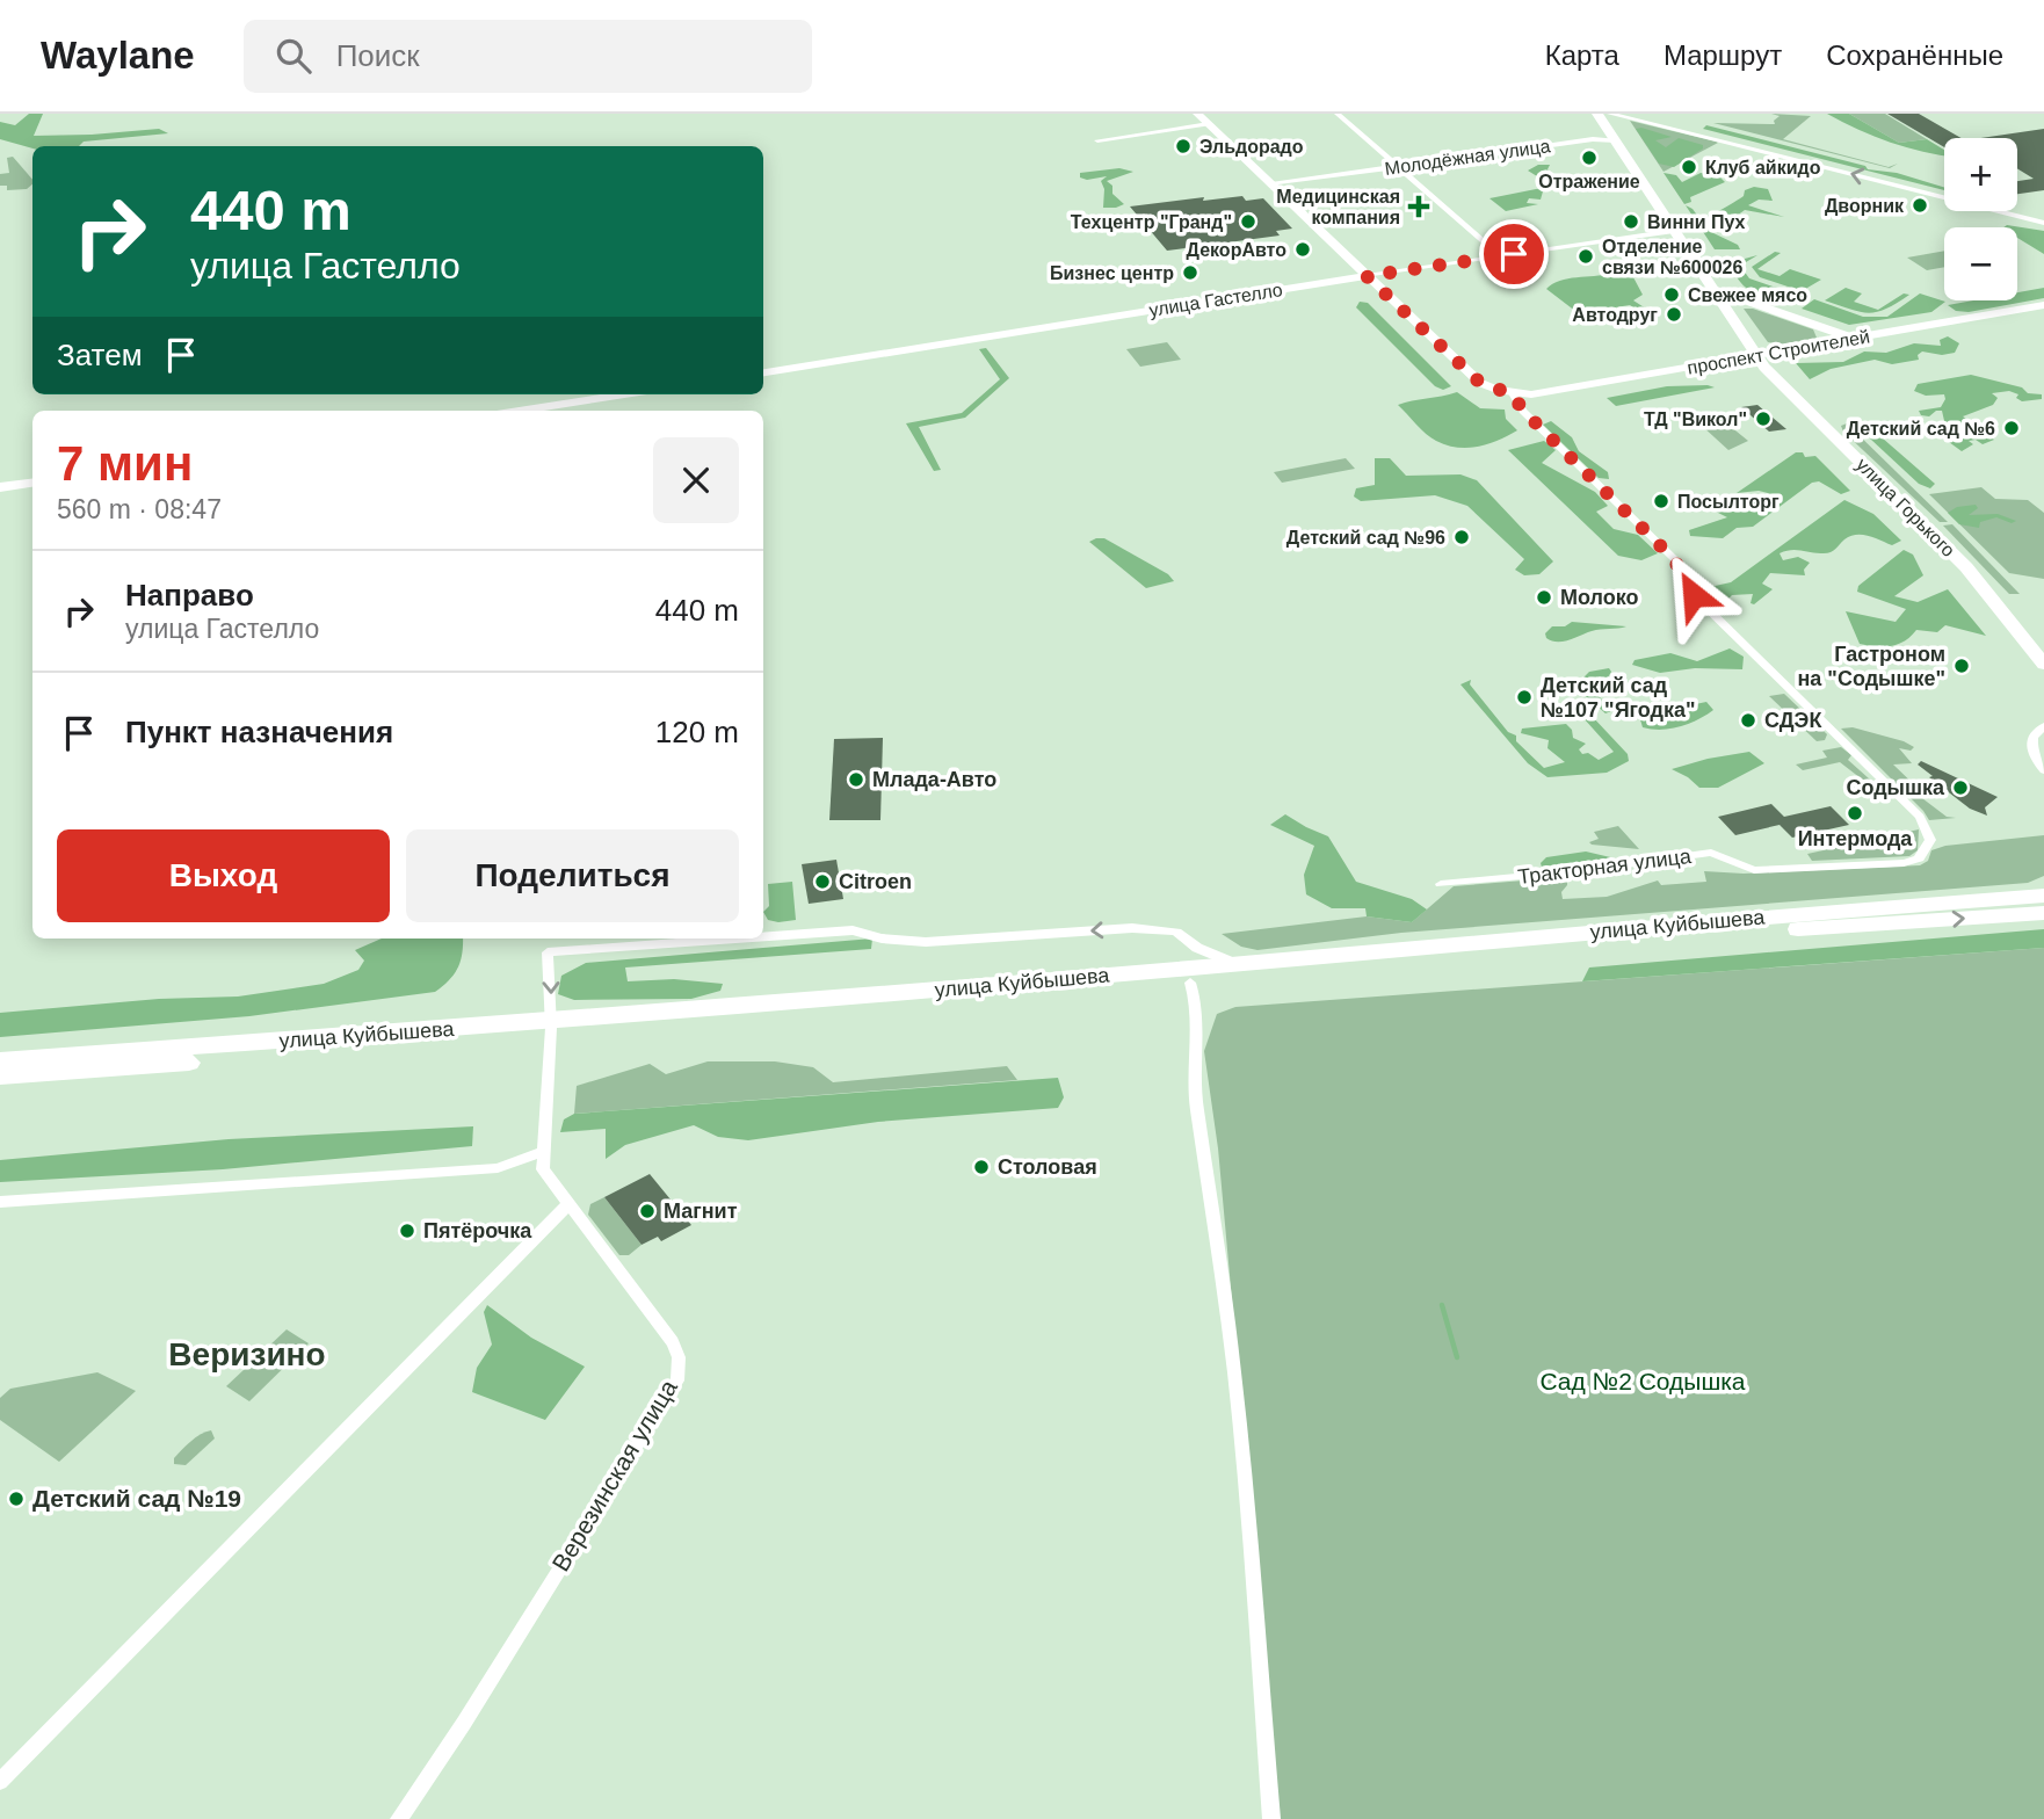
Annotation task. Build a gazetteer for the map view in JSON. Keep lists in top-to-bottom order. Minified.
{"streets":{"highway":["улица Куйбышева"],"main road":["улица Гастелло","проспект Строителей","улица Горького","Тракторная улица"],"street":["Молодёжная улица","Верезинская улица"]},"crossings":[["Молодёжная улица","улица Горького"],["Молодёжная улица","Тракторная улица"],["улица Гастелло","улица Горького"],["улица Гастелло","Тракторная улица"],["проспект Строителей","улица Горького"],["проспект Строителей","Тракторная улица"],["улица Куйбышева","Верезинская улица"]],"one_way":["Верезинская улица"],"districts":["Веризино"],"parks":["Сад №2 Содышка"],"places":{"other":["Эльдорадо","Отражение","Клуб айкидо","Дворник","Техцентр \"Гранд\"","Винни Пух","ДекорАвто","Отделение связи №600026","Бизнес центр","Свежее мясо","Автодруг","ТД \"Викол\"","Детский сад №6","Посылторг","Детский сад №96","Молоко","Гастроном на \"Содышке\"","Детский сад №107 \"Ягодка\"","СДЭК","Млада-Авто","Содышка","Интермода","Citroen","Столовая","Магнит","Пятёрочка","Детский сад №19"],"health":["Медицинская компания"]},"page":{"header":"Waylane","search":"Поиск","nav":["Карта","Маршрут","Сохранённые"],"map_buttons":["+","−"],"turn":["440 m","улица Гастелло"],"then":"Затем","heading":["7 мин","560 m · 08:47"],"list":[{"name":"Направо","note":"улица Гастелло","value":"440 m"},{"name":"Пункт назначения","value":"120 m"}],"buttons":["Выход","Поделиться"]}}
